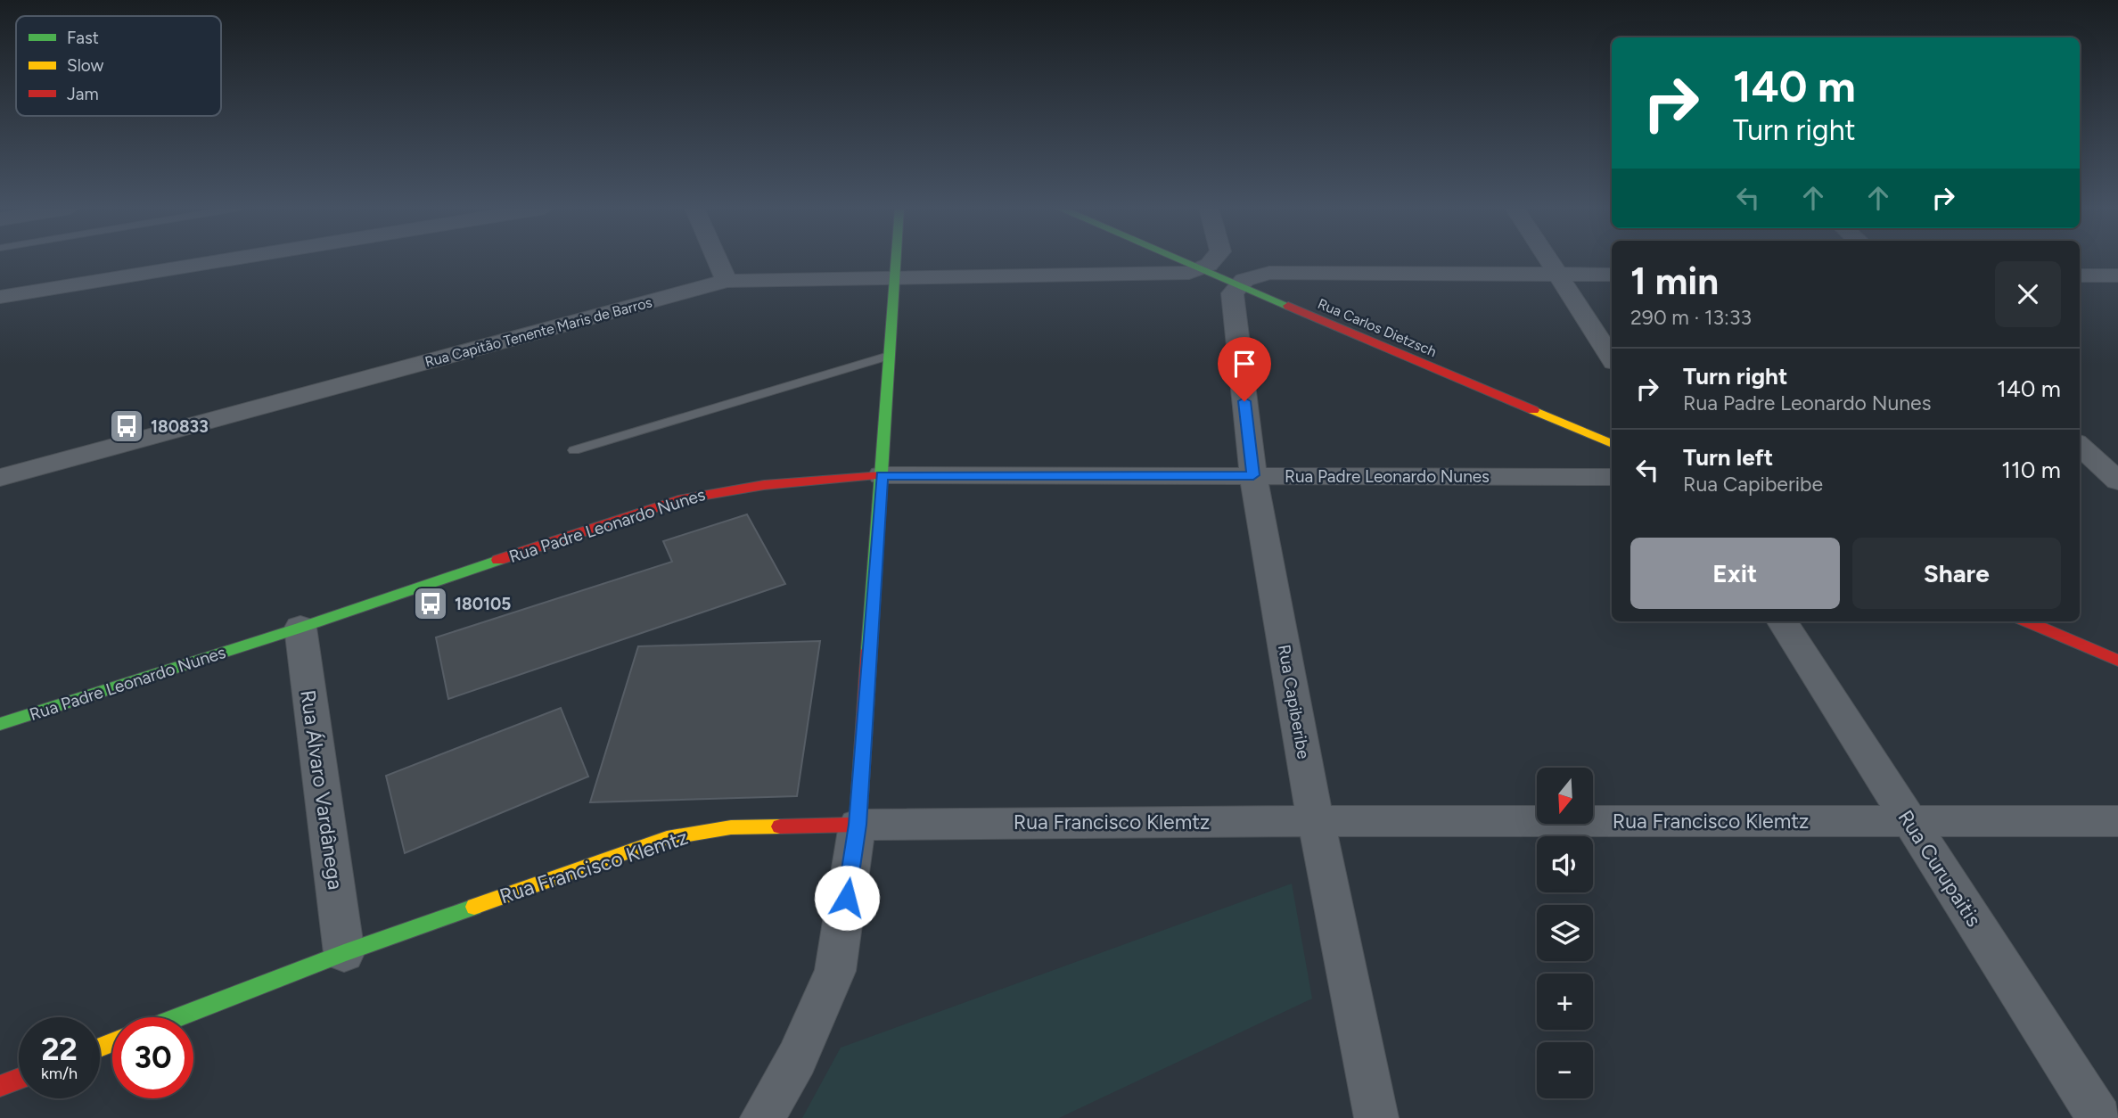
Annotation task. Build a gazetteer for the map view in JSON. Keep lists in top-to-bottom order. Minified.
{"streets":{"street":["Rua Carlos Dietzsch","Rua Capitão Tenente Maris de Barros","Rua Padre Leonardo Nunes","Rua Capiberibe","Rua Álvaro Vardânega","Rua Francisco Klemtz","Rua Curupaitis"]},"crossings":[["Rua Carlos Dietzsch","Rua Capitão Tenente Maris de Barros"],["Rua Carlos Dietzsch","Rua Capiberibe"],["Rua Padre Leonardo Nunes","Rua Capiberibe"],["Rua Padre Leonardo Nunes","Rua Álvaro Vardânega"],["Rua Capiberibe","Rua Francisco Klemtz"],["Rua Álvaro Vardânega","Rua Francisco Klemtz"],["Rua Francisco Klemtz","Rua Curupaitis"]],"places":{"bus stop":["180833","180105"]},"legend":["Fast","Slow","Jam"],"north":"bottom","page":{"turn":["140 m","Turn right"],"heading":["1 min","290 m · 13:33"],"list":[{"name":"Turn right","note":"Rua Padre Leonardo Nunes","value":"140 m"},{"name":"Turn left","note":"Rua Capiberibe","value":"110 m"}],"buttons":["Exit","Share"],"map_buttons":["+","−"],"speed":"22 km/h","limit":"30"}}
